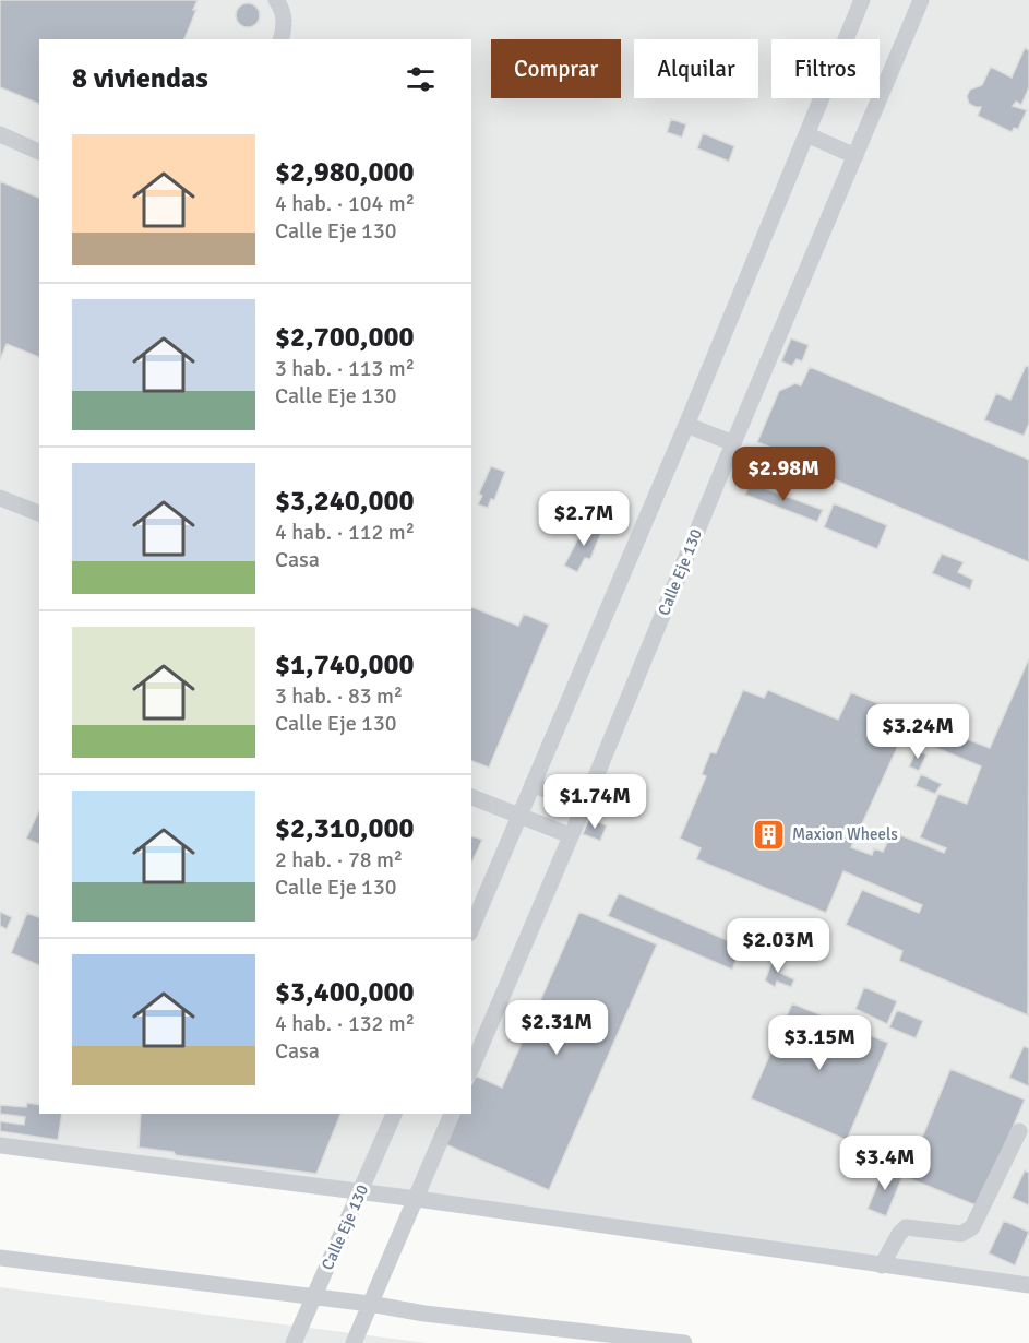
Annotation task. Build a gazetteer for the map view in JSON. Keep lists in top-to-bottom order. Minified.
{"streets":{"street":["Calle Eje 130"]},"places":{"building":["Maxion Wheels"]},"page":{"chip":["Comprar","Alquilar","Filtros"],"heading":"8 viviendas","list":[{"name":"$2,980,000","note":"4 hab. · 104 m² · Calle Eje 130"},{"name":"$2,700,000","note":"3 hab. · 113 m² · Calle Eje 130"},{"name":"$3,240,000","note":"4 hab. · 112 m² · Casa"},{"name":"$1,740,000","note":"3 hab. · 83 m² · Calle Eje 130"},{"name":"$2,310,000","note":"2 hab. · 78 m² · Calle Eje 130"},{"name":"$3,400,000","note":"4 hab. · 132 m² · Casa"}],"price":["$2.98M","$2.7M","$3.24M","$1.74M","$2.03M","$2.31M","$3.15M","$3.4M"]}}
